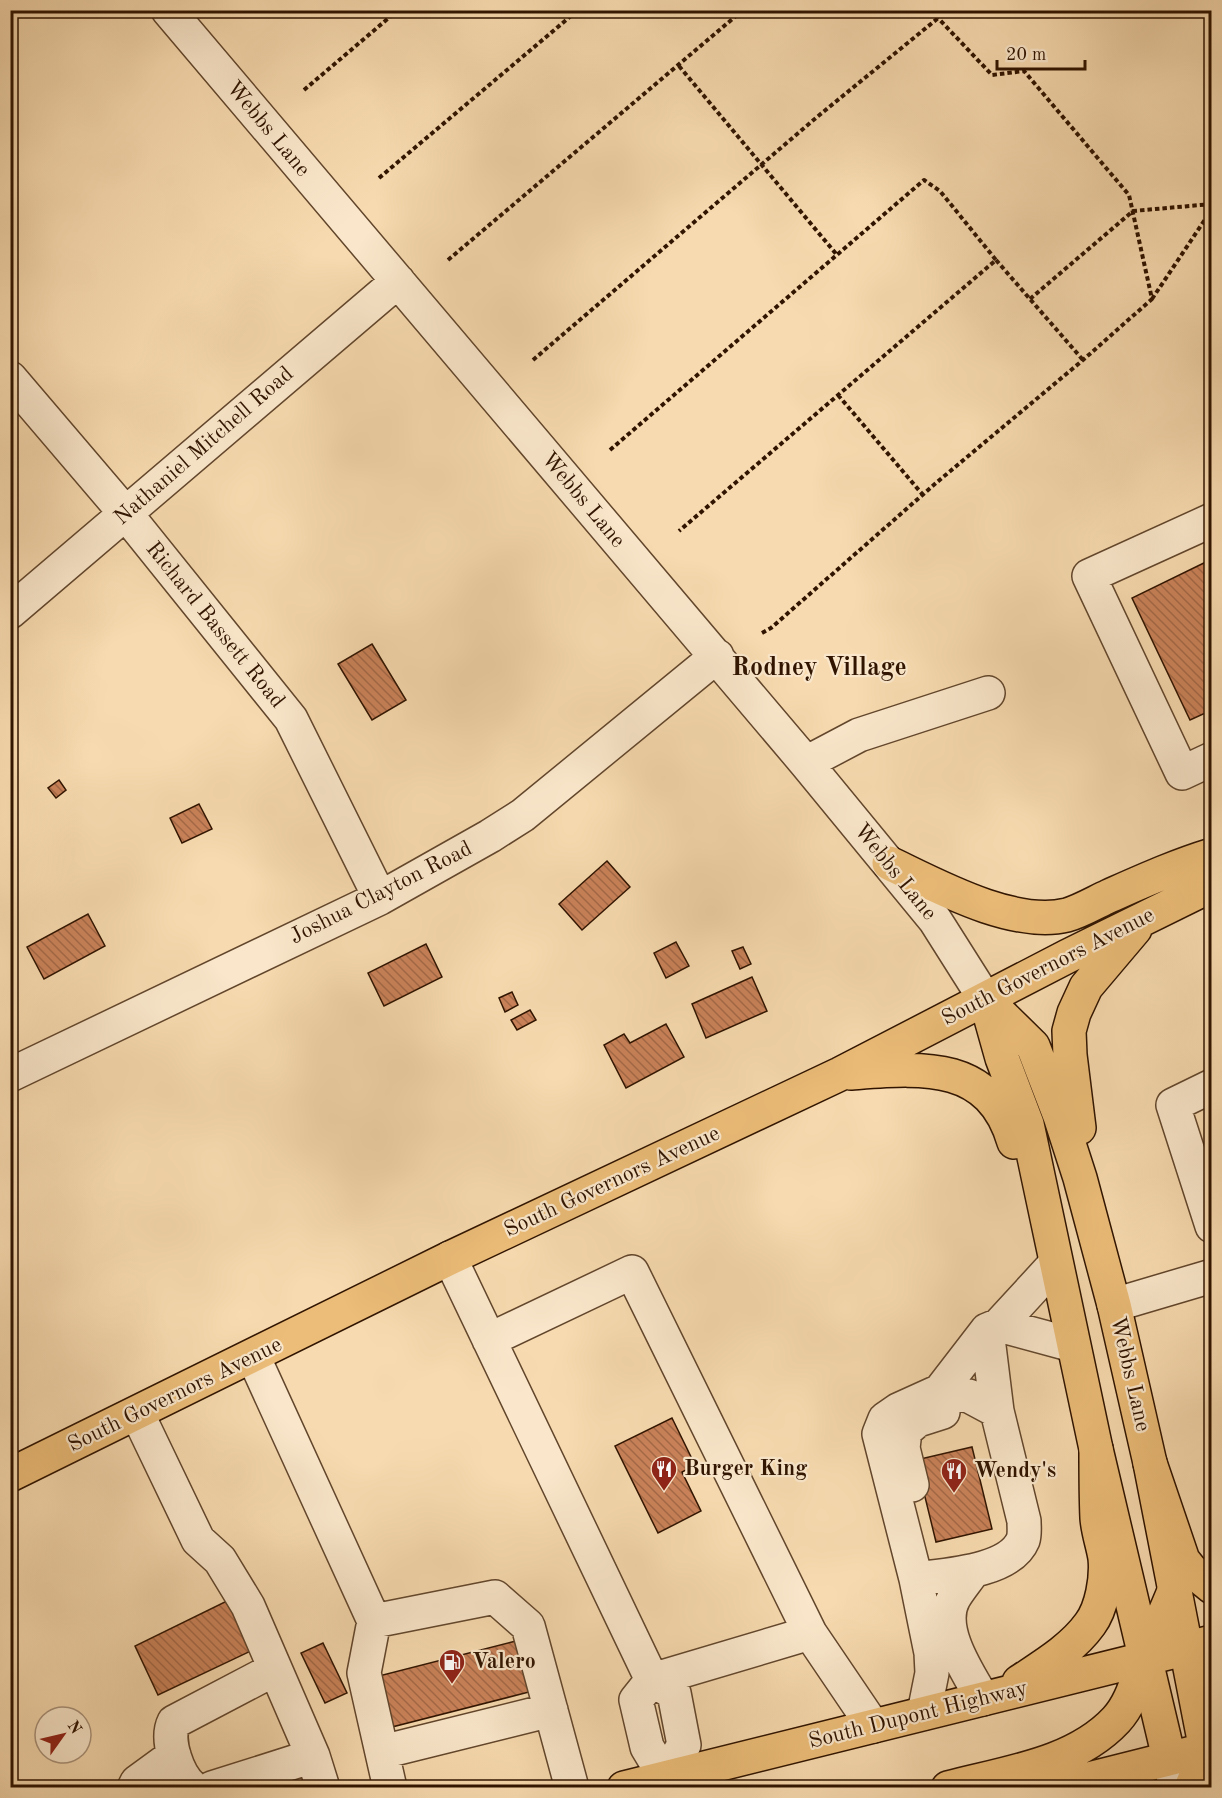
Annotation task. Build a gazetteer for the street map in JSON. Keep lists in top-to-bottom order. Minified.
{"streets":{"main road":["Webbs Lane","South Governors Avenue","South Dupont Highway"],"street":["Nathaniel Mitchell Road","Richard Bassett Road","Joshua Clayton Road"]},"crossings":[["Webbs Lane","Nathaniel Mitchell Road"],["Webbs Lane","Joshua Clayton Road"],["Webbs Lane","South Governors Avenue"],["Webbs Lane","South Dupont Highway"],["Nathaniel Mitchell Road","Richard Bassett Road"],["Richard Bassett Road","Joshua Clayton Road"]],"districts":["Rodney Village"],"places":{"restaurant":["Burger King","Wendy's"],"fuel station":["Valero"]},"scale_bar":"20 m","north":"top right"}
